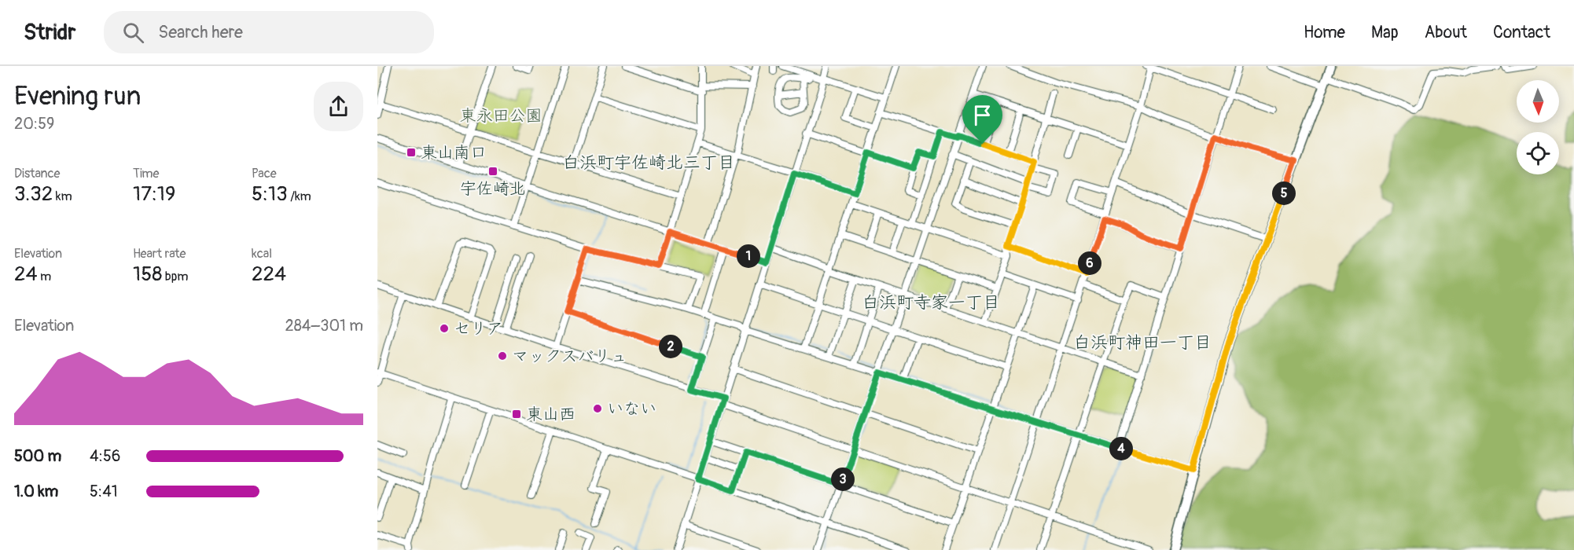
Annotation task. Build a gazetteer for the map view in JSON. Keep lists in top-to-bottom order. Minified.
{"districts":["白浜町宇佐崎北三丁目","白浜町寺家一丁目","白浜町神田一丁目"],"parks":["東永田公園"],"places":{"transit":["東山南口","宇佐崎北","東山西"],"other":["セリア","マックスバリュ","いない"]},"north":"bottom","page":{"header":"Stridr","search":"Search here","nav":["Home","Map","About","Contact"],"heading":["Evening run","20:59"],"stats":[["Distance","3.32 km"],["Time","17:19"],["Pace","5:13 /km"],["Elevation","24 m"],["Heart rate","158 bpm"],["kcal","224"]],"pins":["5","1","6","2","4","3"],"chart":["Elevation","284–301 m"],"list":[{"name":"500 m","note":"4:56"},{"name":"1.0 km","note":"5:41"}]}}
